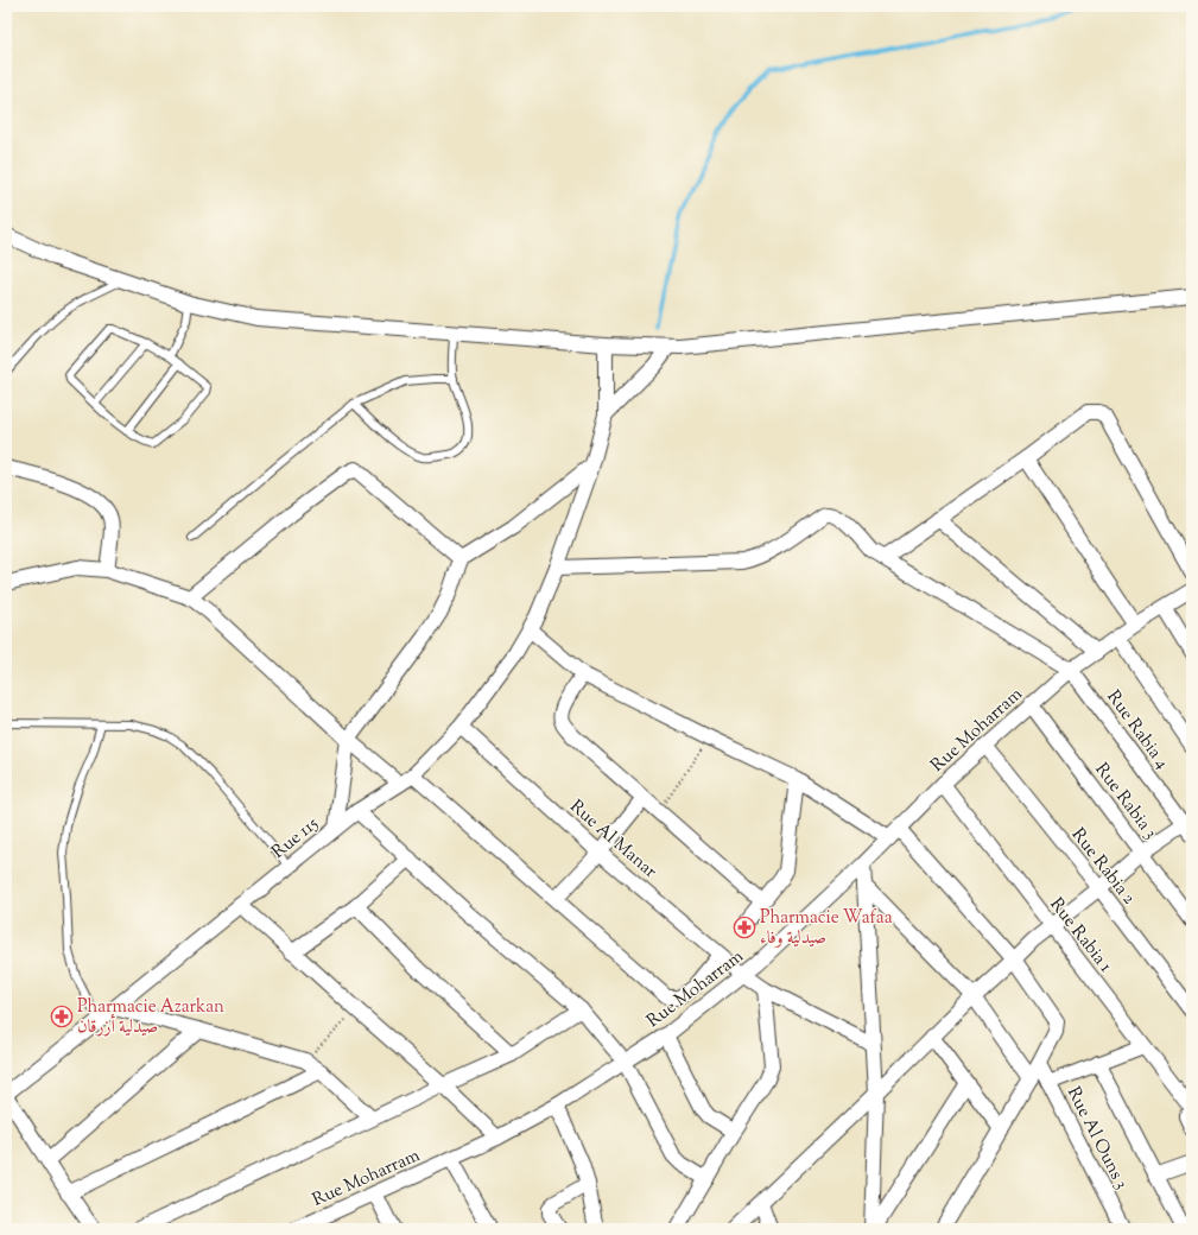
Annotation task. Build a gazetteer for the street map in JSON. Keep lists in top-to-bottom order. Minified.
{"streets":{"street":["Rue Moharram","Rue Rabia 4","Rue Rabia 3","Rue 115","Rue Al Manar","Rue Rabia 2","Rue Rabia 1","Rue Al Ouns 3"]},"crossings":[["Rue Moharram","Rue Rabia 4"],["Rue Moharram","Rue Rabia 3"],["Rue Moharram","Rue Al Manar"],["Rue Moharram","Rue Rabia 2"],["Rue Moharram","Rue Rabia 1"],["Rue 115","Rue Al Manar"]],"places":{"pharmacy":["Pharmacie Wafaa صيدلية وفاء","Pharmacie Azarkan صيدلية أزرقان"]}}
